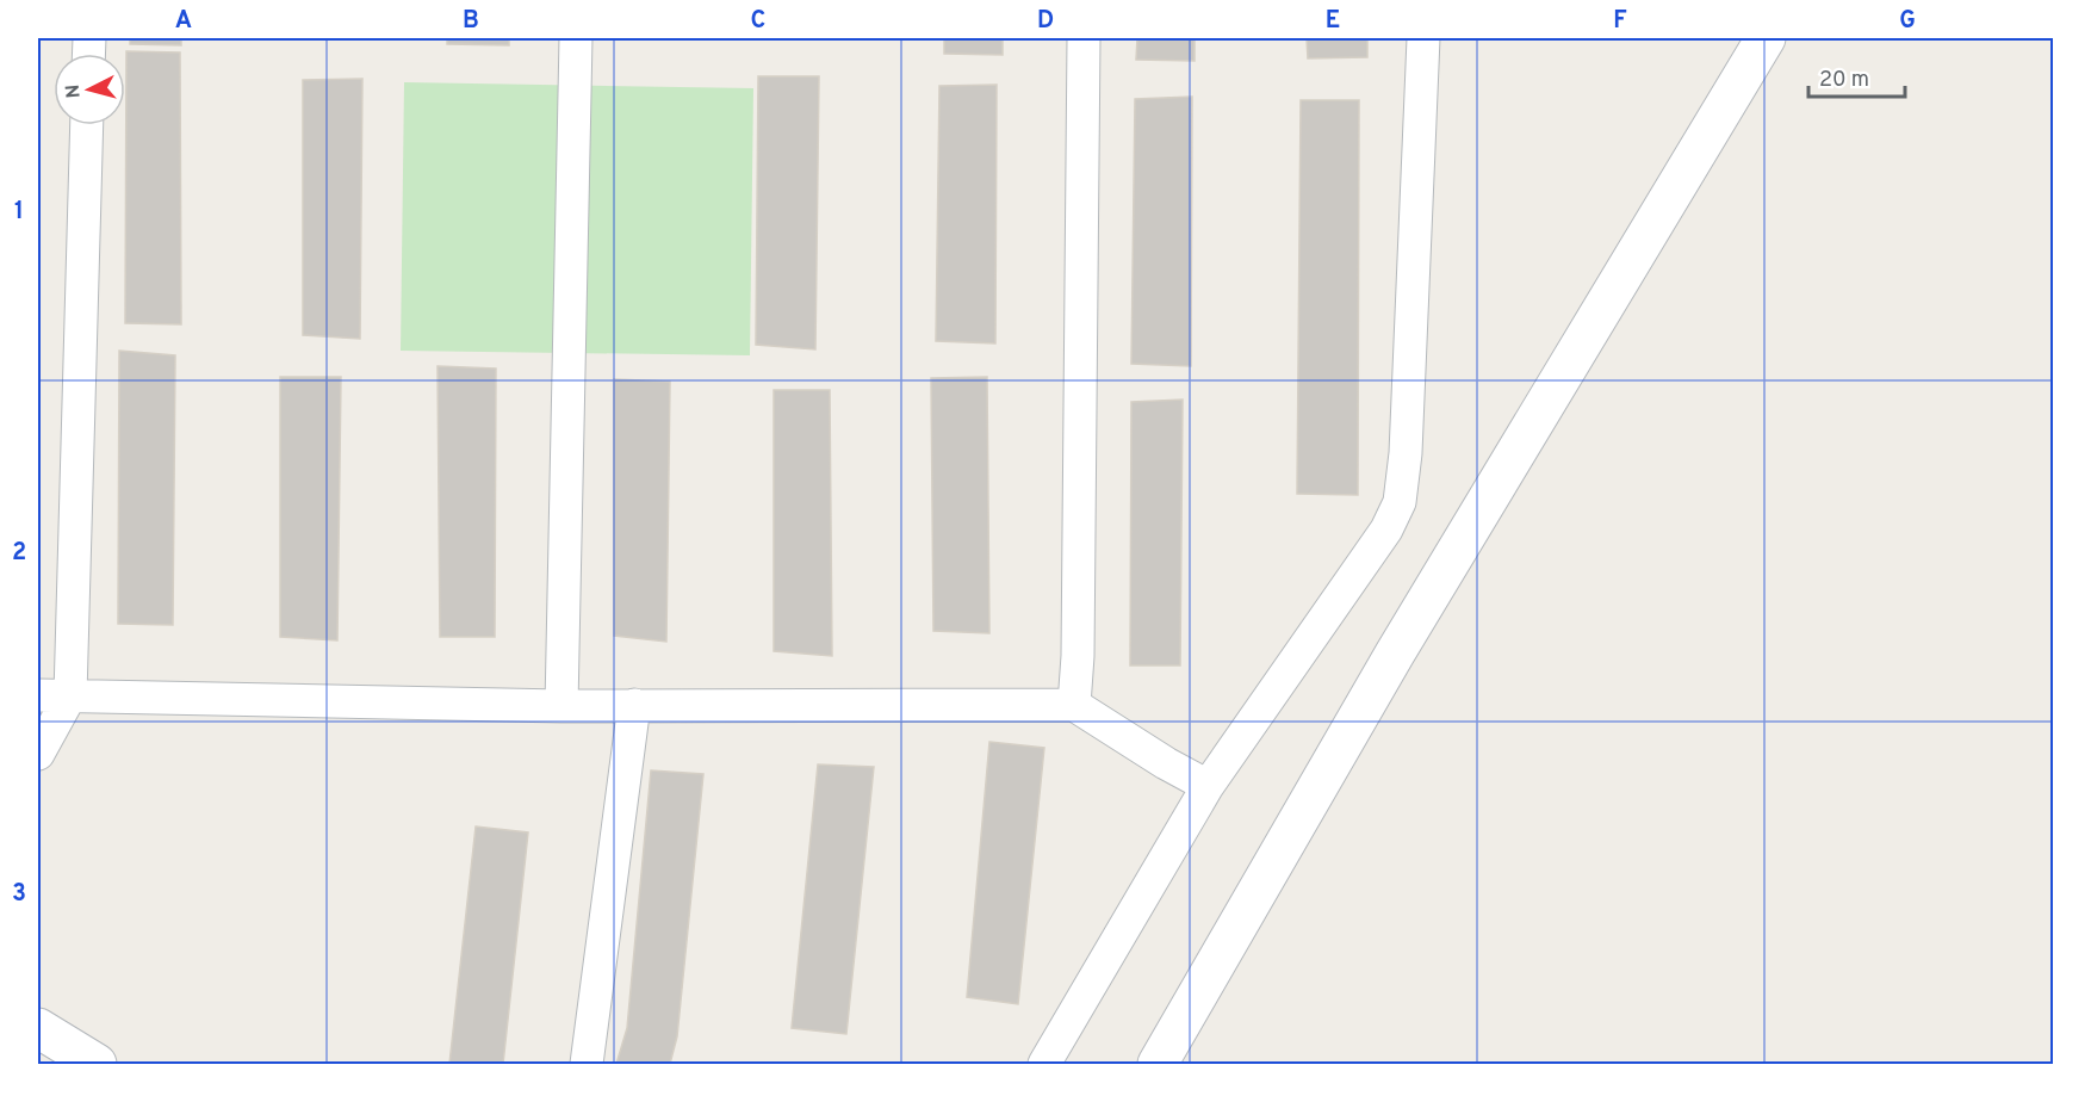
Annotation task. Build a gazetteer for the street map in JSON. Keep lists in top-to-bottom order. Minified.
{"scale_bar":"20 m","north":"left","grid":{"columns":["A","B","C","D","E","F","G"],"rows":["1","2","3"]}}
